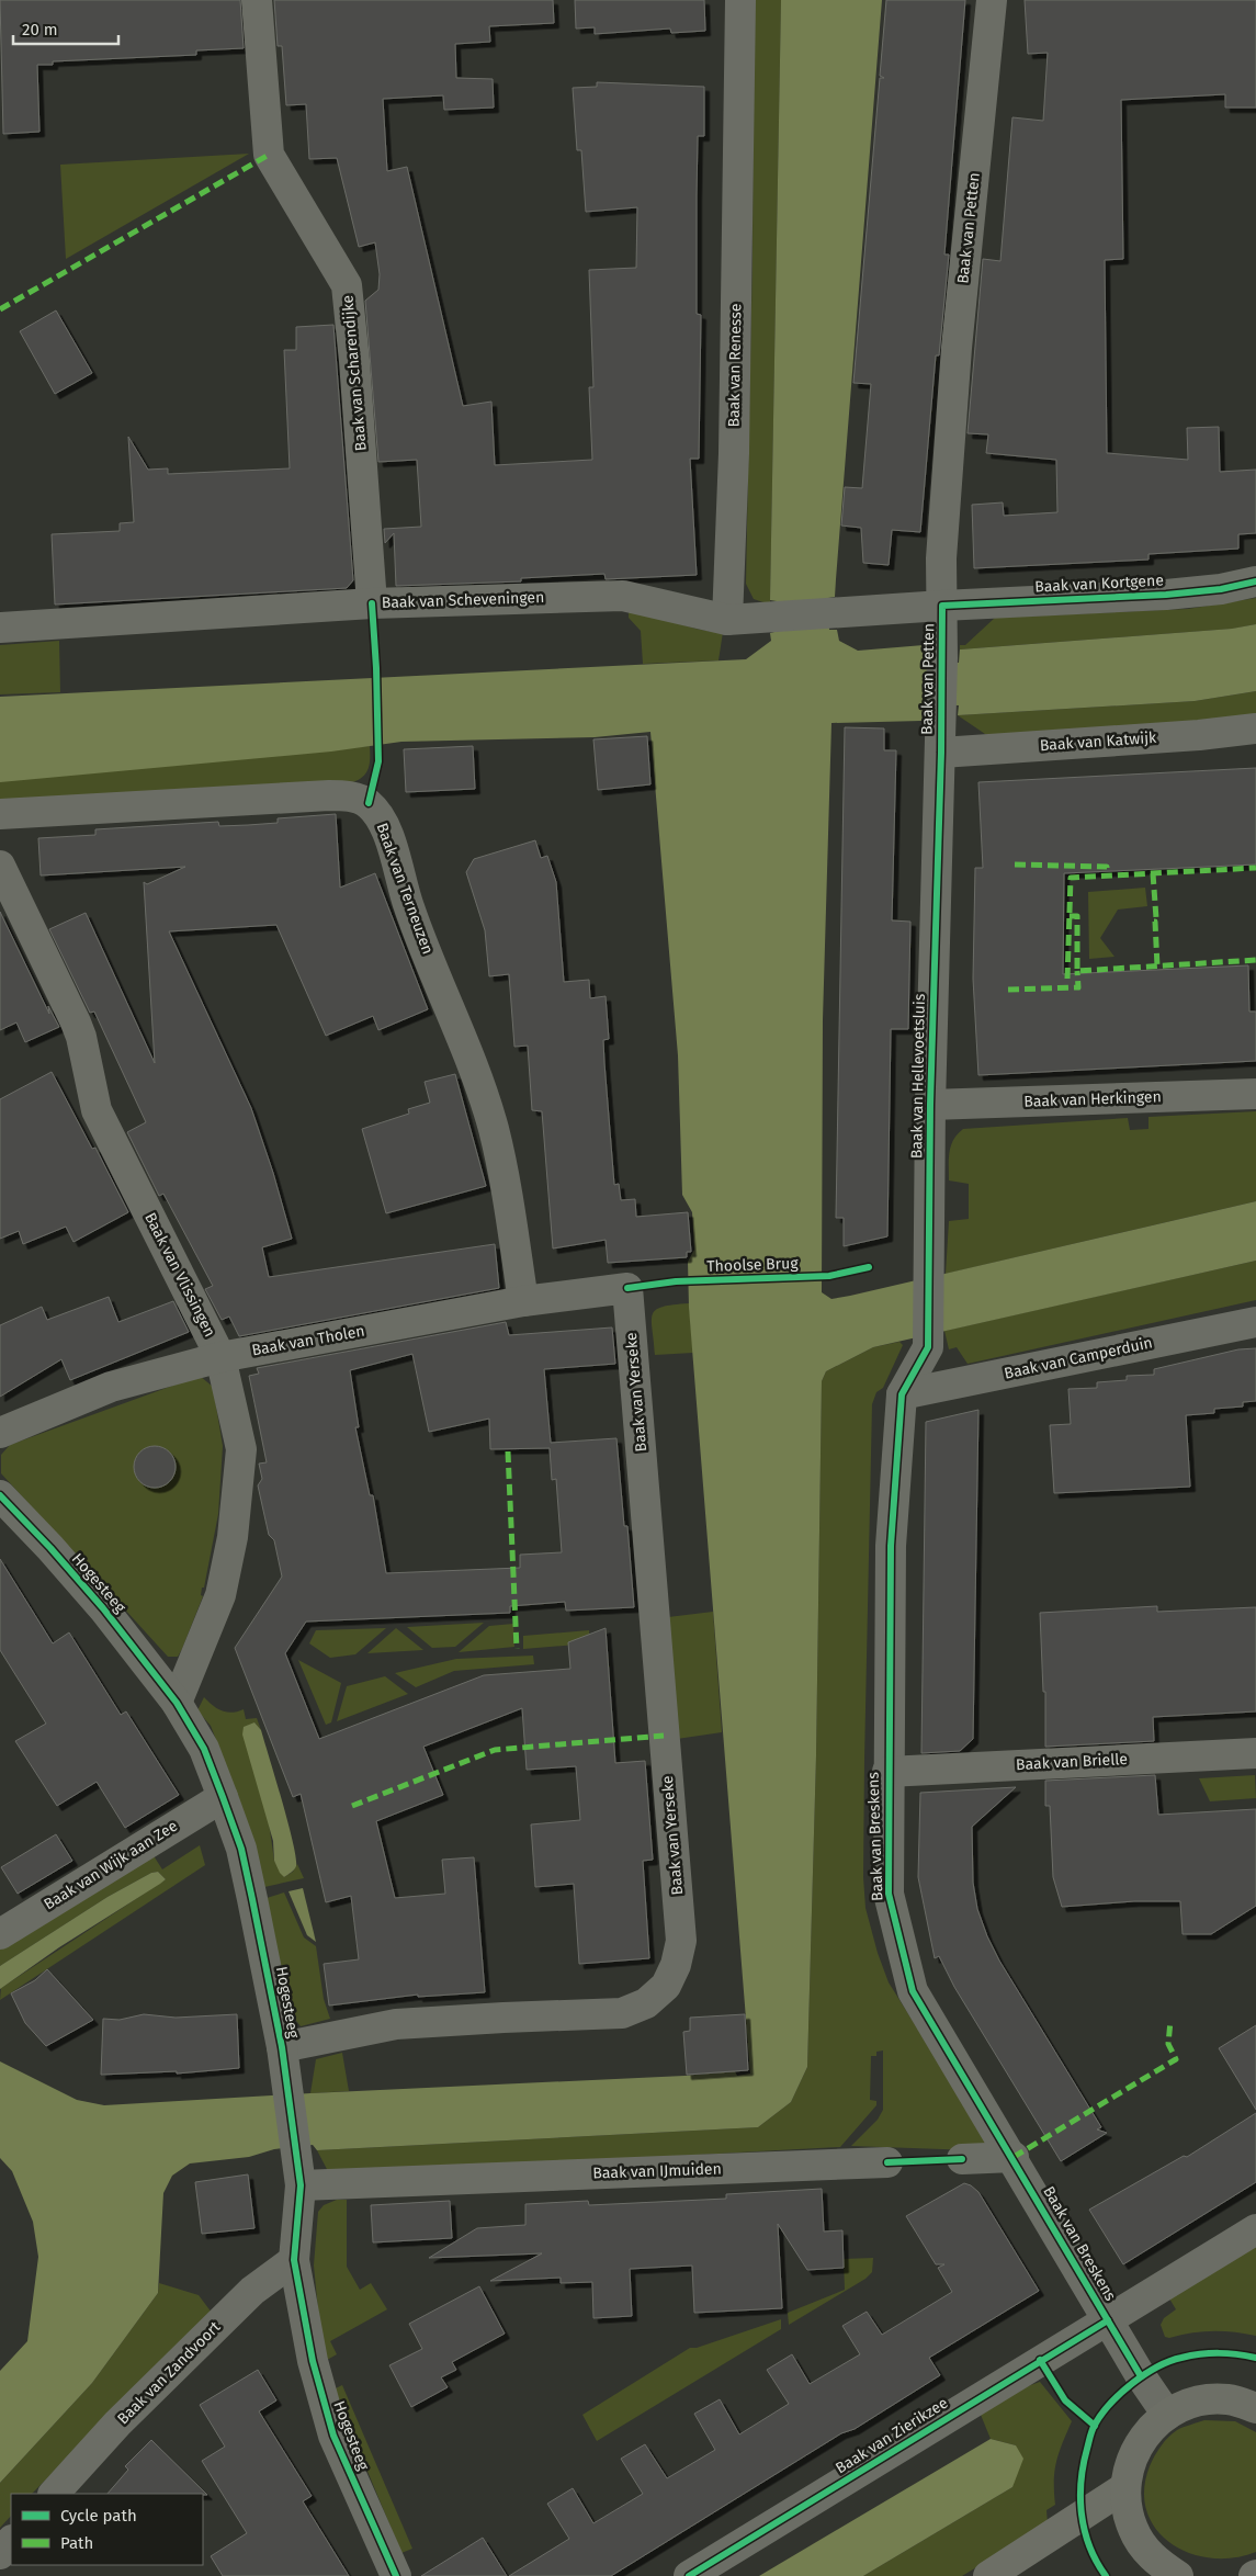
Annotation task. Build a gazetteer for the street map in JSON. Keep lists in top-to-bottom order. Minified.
{"streets":{"street":["Baak van Petten","Baak van Renesse","Baak van Scharendijke","Baak van Kortgene","Baak van Scheveningen","Baak van Katwijk","Baak van Terneuzen","Baak van Hellevoetsluis","Baak van Herkingen","Baak van Vlissingen","Baak van Tholen","Baak van Camperduin","Baak van Yerseke","Hogesteeg","Baak van Brielle","Baak van Breskens","Baak van Wijk aan Zee","Baak van IJmuiden","Baak van Zandvoort","Baak van Zierikzee"],"cycle path":["Thoolse Brug"]},"crossings":[["Baak van Petten","Baak van Kortgene"],["Baak van Petten","Baak van Katwijk"],["Baak van Petten","Baak van Hellevoetsluis"],["Baak van Renesse","Baak van Kortgene"],["Baak van Renesse","Baak van Scheveningen"],["Baak van Scharendijke","Baak van Scheveningen"],["Baak van Kortgene","Baak van Scheveningen"],["Baak van Katwijk","Baak van Hellevoetsluis"],["Baak van Terneuzen","Baak van Tholen"],["Baak van Hellevoetsluis","Baak van Herkingen"],["Baak van Hellevoetsluis","Baak van Camperduin"],["Baak van Hellevoetsluis","Baak van Breskens"],["Baak van Vlissingen","Baak van Tholen"],["Baak van Vlissingen","Hogesteeg"],["Baak van Tholen","Baak van Yerseke"],["Baak van Camperduin","Baak van Breskens"],["Baak van Yerseke","Hogesteeg"],["Hogesteeg","Baak van Wijk aan Zee"],["Hogesteeg","Baak van IJmuiden"],["Hogesteeg","Baak van Zandvoort"],["Baak van Brielle","Baak van Breskens"],["Baak van Breskens","Baak van Zierikzee"]],"legend":["Cycle path","Path"],"scale_bar":"20 m"}
